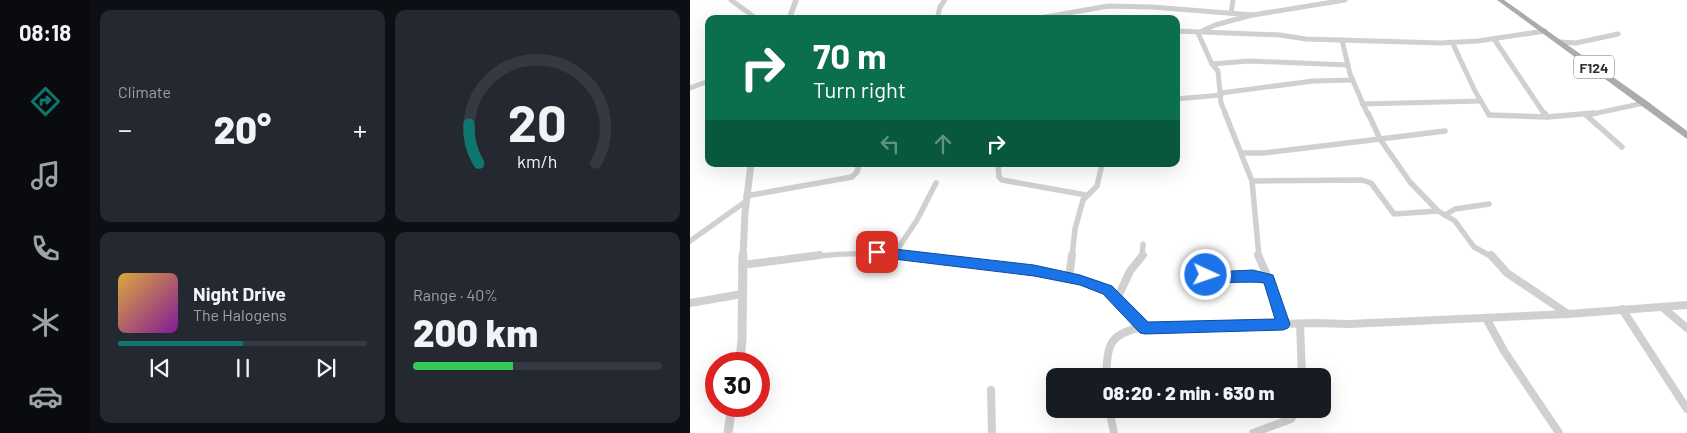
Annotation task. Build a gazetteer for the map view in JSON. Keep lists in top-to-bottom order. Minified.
{"streets":{"main road":["F124"]},"page":{"tabs":"08:18","tile":["Climate",["Range · 40%","200 km"]],"turn":["70 m","Turn right"],"heat":["−","20°","+"],"song":["Night Drive","The Halogens"],"limit":"30","trip":"08:20 · 2 min · 630 m","gauge":["20","km/h"]}}
